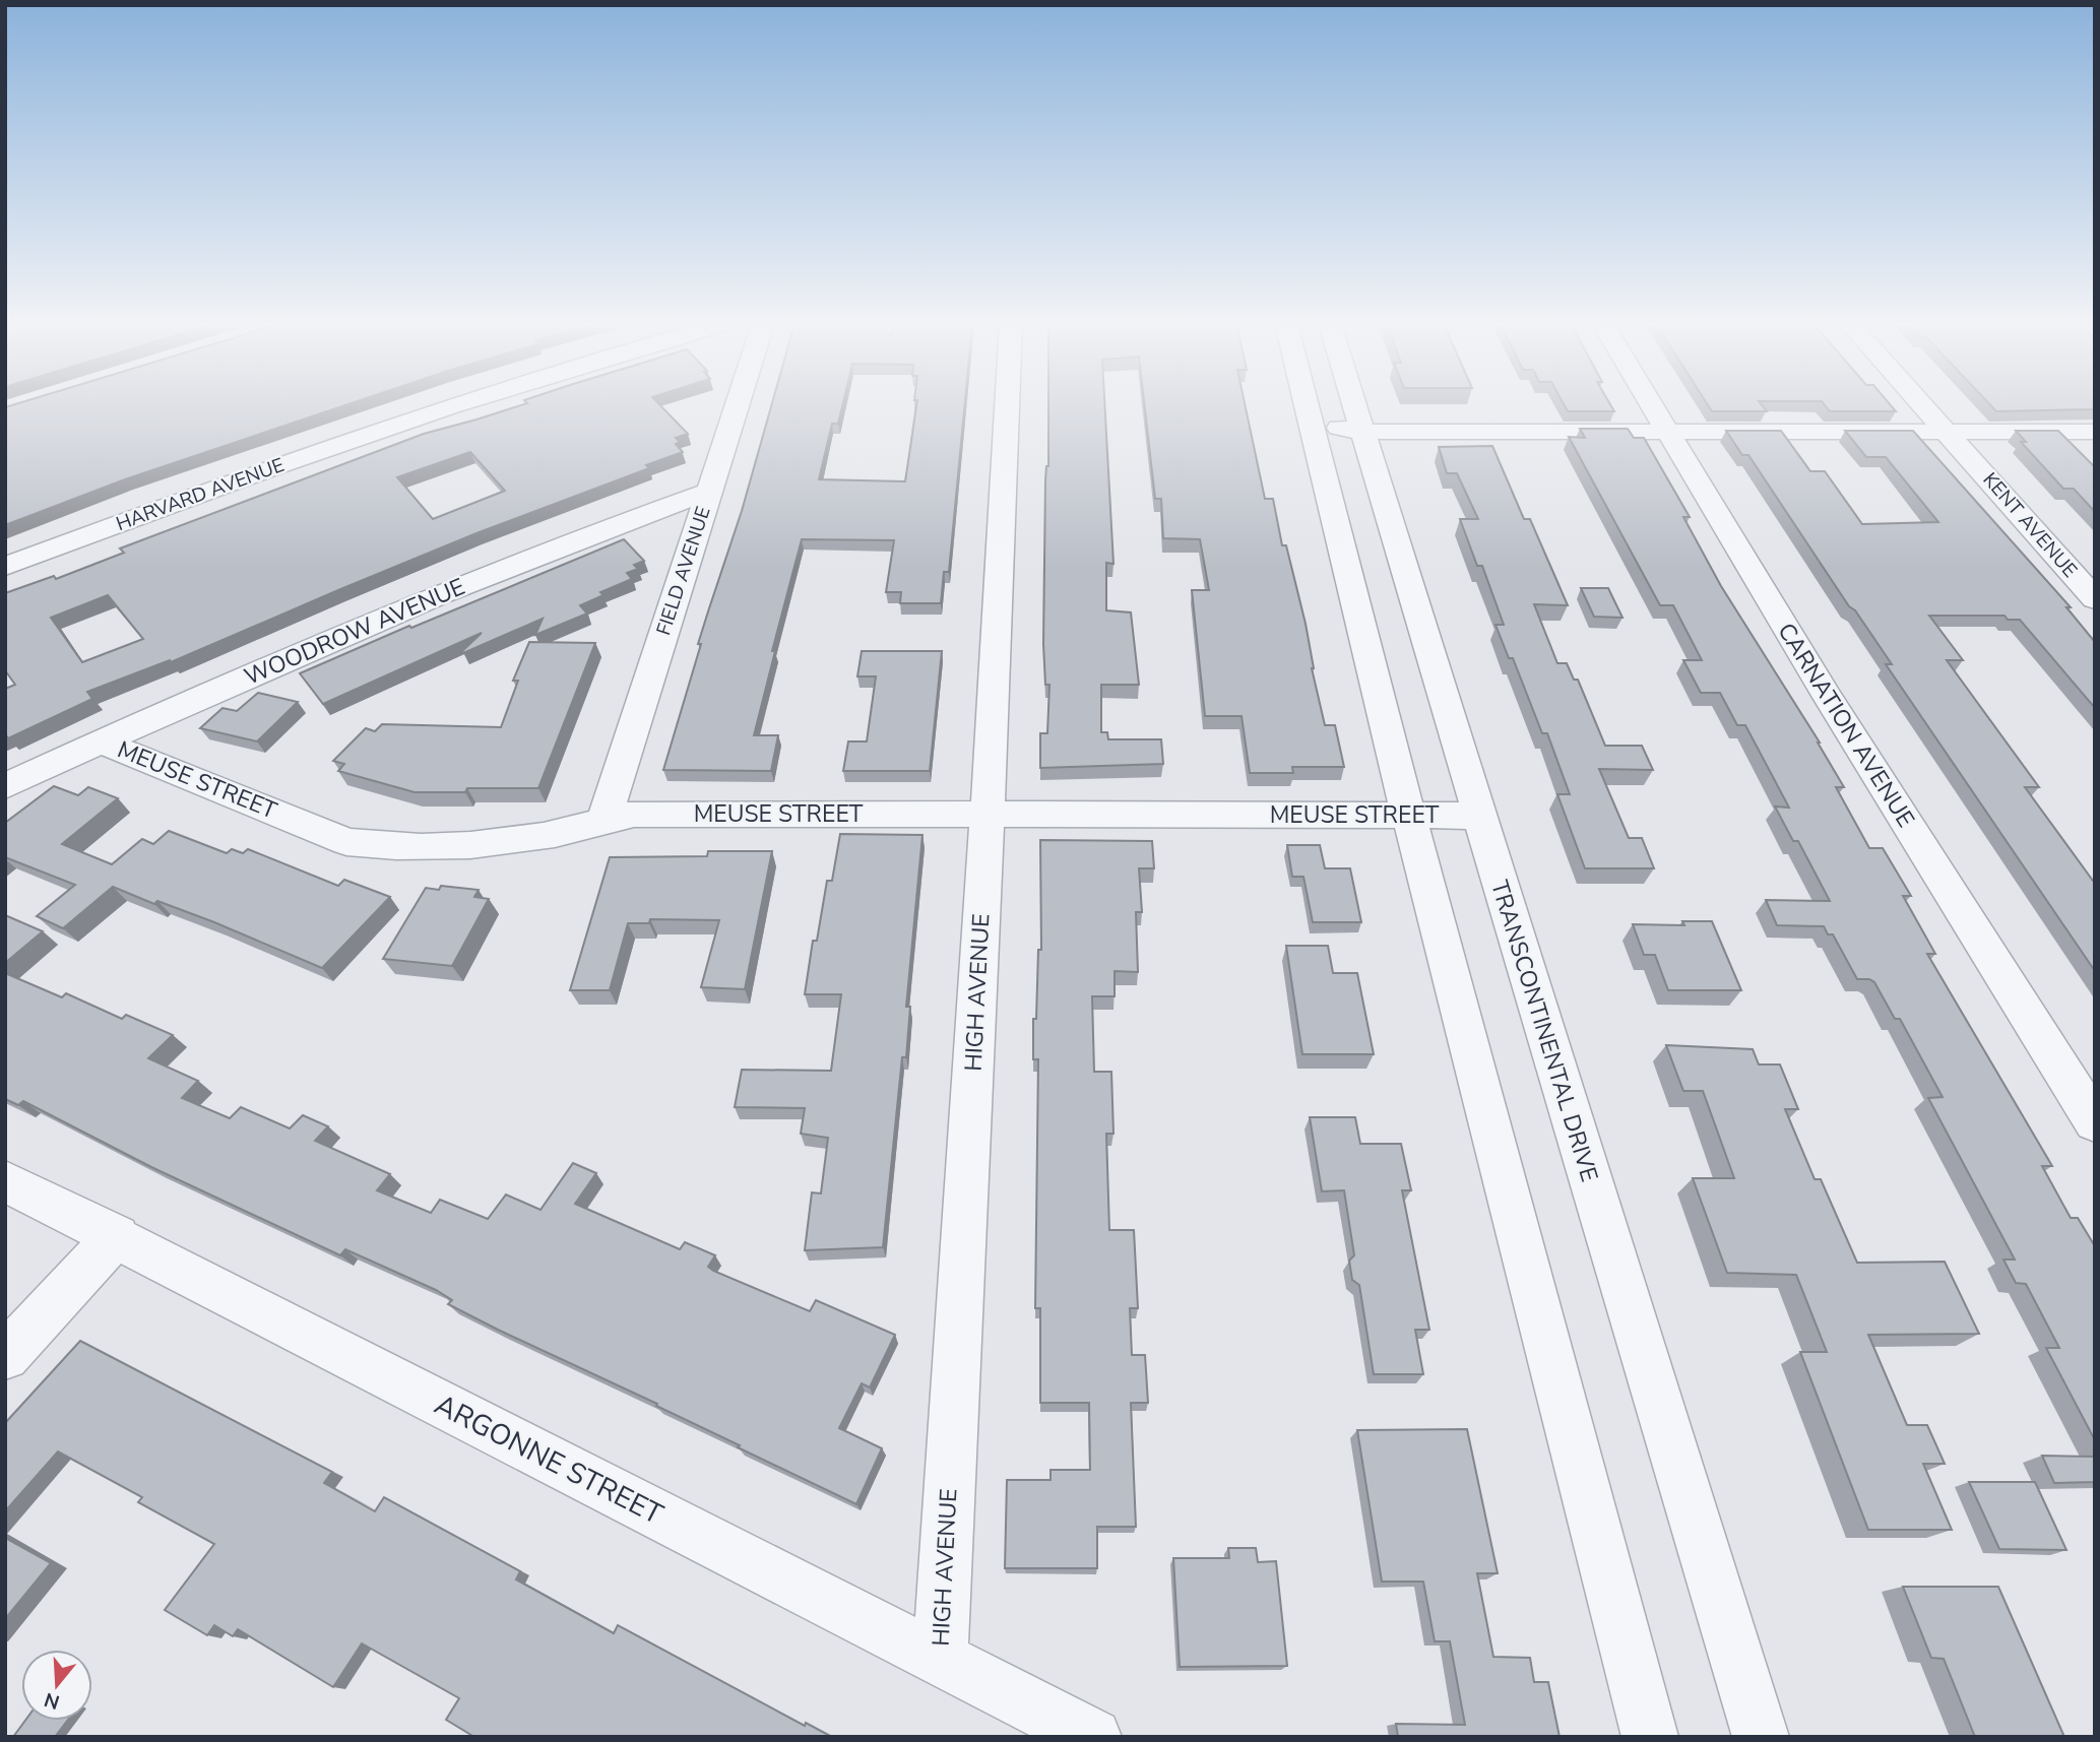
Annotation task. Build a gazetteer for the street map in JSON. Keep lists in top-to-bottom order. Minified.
{"streets":{"street":["HARVARD AVENUE","KENT AVENUE","FIELD AVENUE","WOODROW AVENUE","CARNATION AVENUE","MEUSE STREET","HIGH AVENUE","TRANSCONTINENTAL DRIVE","ARGONNE STREET"]},"crossings":[["FIELD AVENUE","WOODROW AVENUE"],["FIELD AVENUE","MEUSE STREET"],["WOODROW AVENUE","MEUSE STREET"],["MEUSE STREET","HIGH AVENUE"],["MEUSE STREET","TRANSCONTINENTAL DRIVE"],["HIGH AVENUE","ARGONNE STREET"]],"north":"bottom"}
